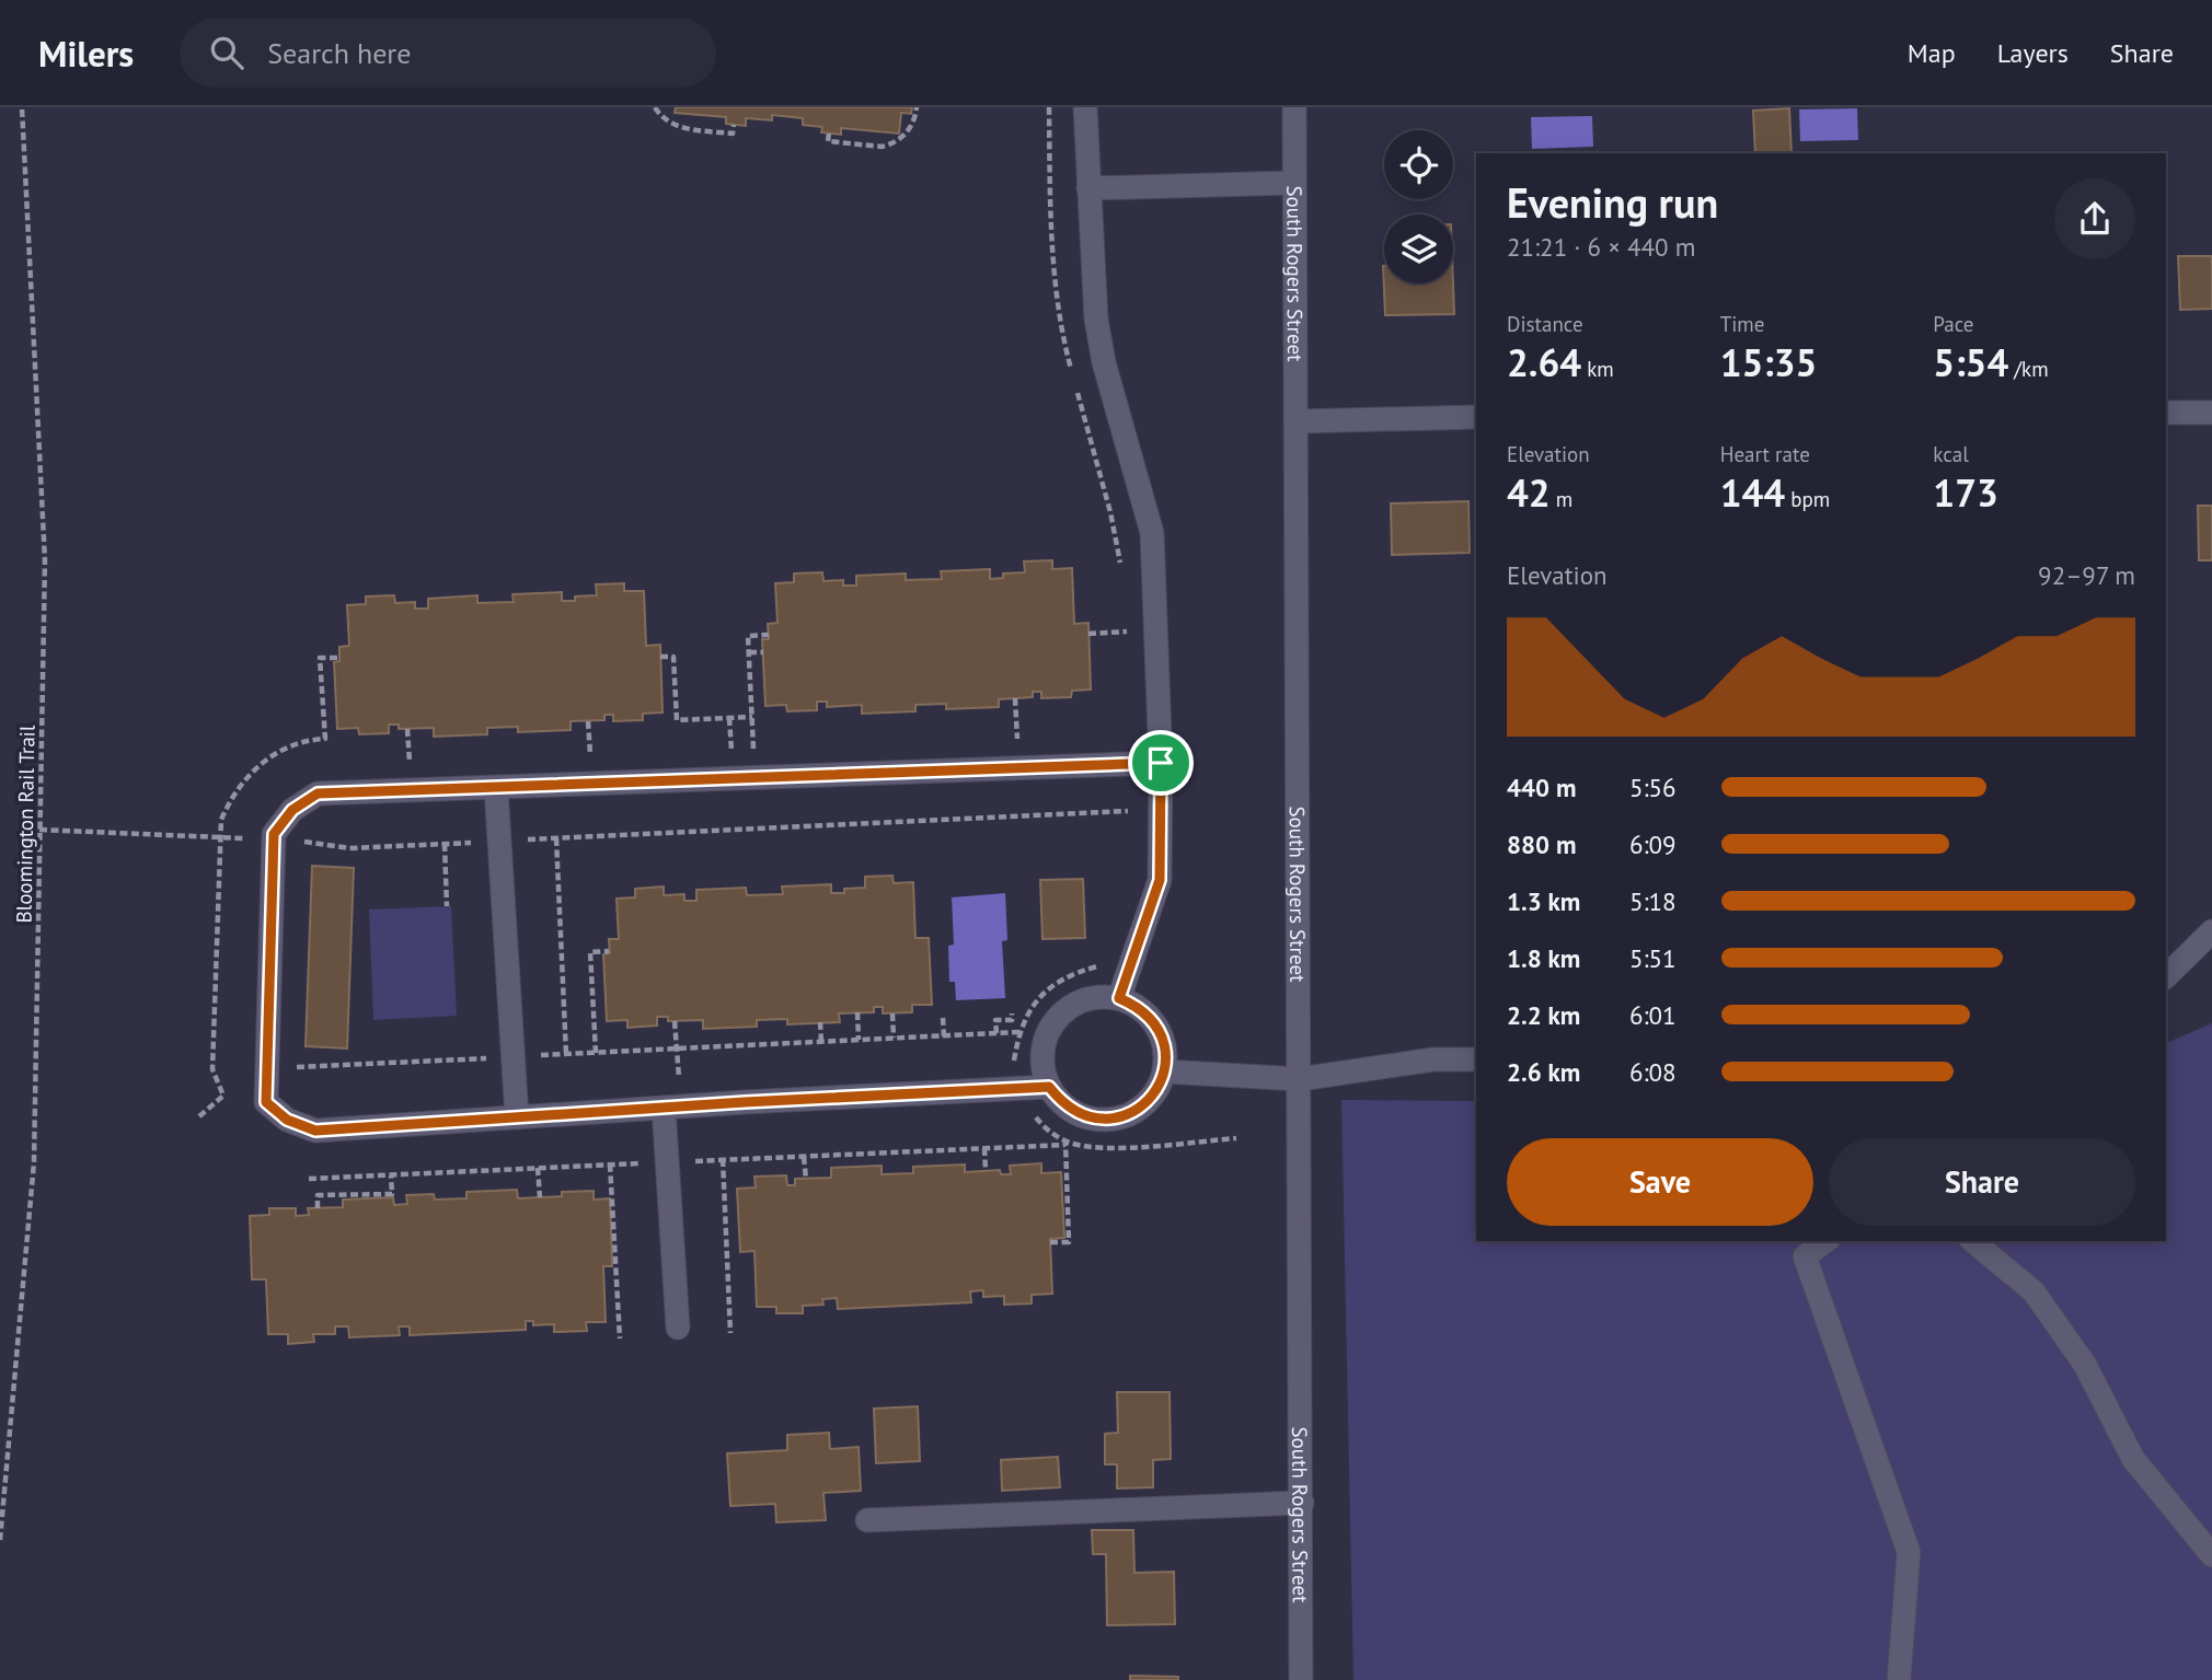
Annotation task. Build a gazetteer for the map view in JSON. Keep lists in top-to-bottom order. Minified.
{"streets":{"street":["South Rogers Street"],"path":["Bloomington Rail Trail"]},"page":{"header":"Milers","search":"Search here","nav":["Map","Layers","Share"],"heading":["Evening run","21:21 · 6 × 440 m"],"stats":[["Distance","2.64 km"],["Time","15:35"],["Pace","5:54 /km"],["Elevation","42 m"],["Heart rate","144 bpm"],["kcal","173"]],"chart":["Elevation","92–97 m"],"list":[{"name":"440 m","note":"5:56"},{"name":"880 m","note":"6:09"},{"name":"1.3 km","note":"5:18"},{"name":"1.8 km","note":"5:51"},{"name":"2.2 km","note":"6:01"},{"name":"2.6 km","note":"6:08"}],"buttons":["Save","Share"]}}
